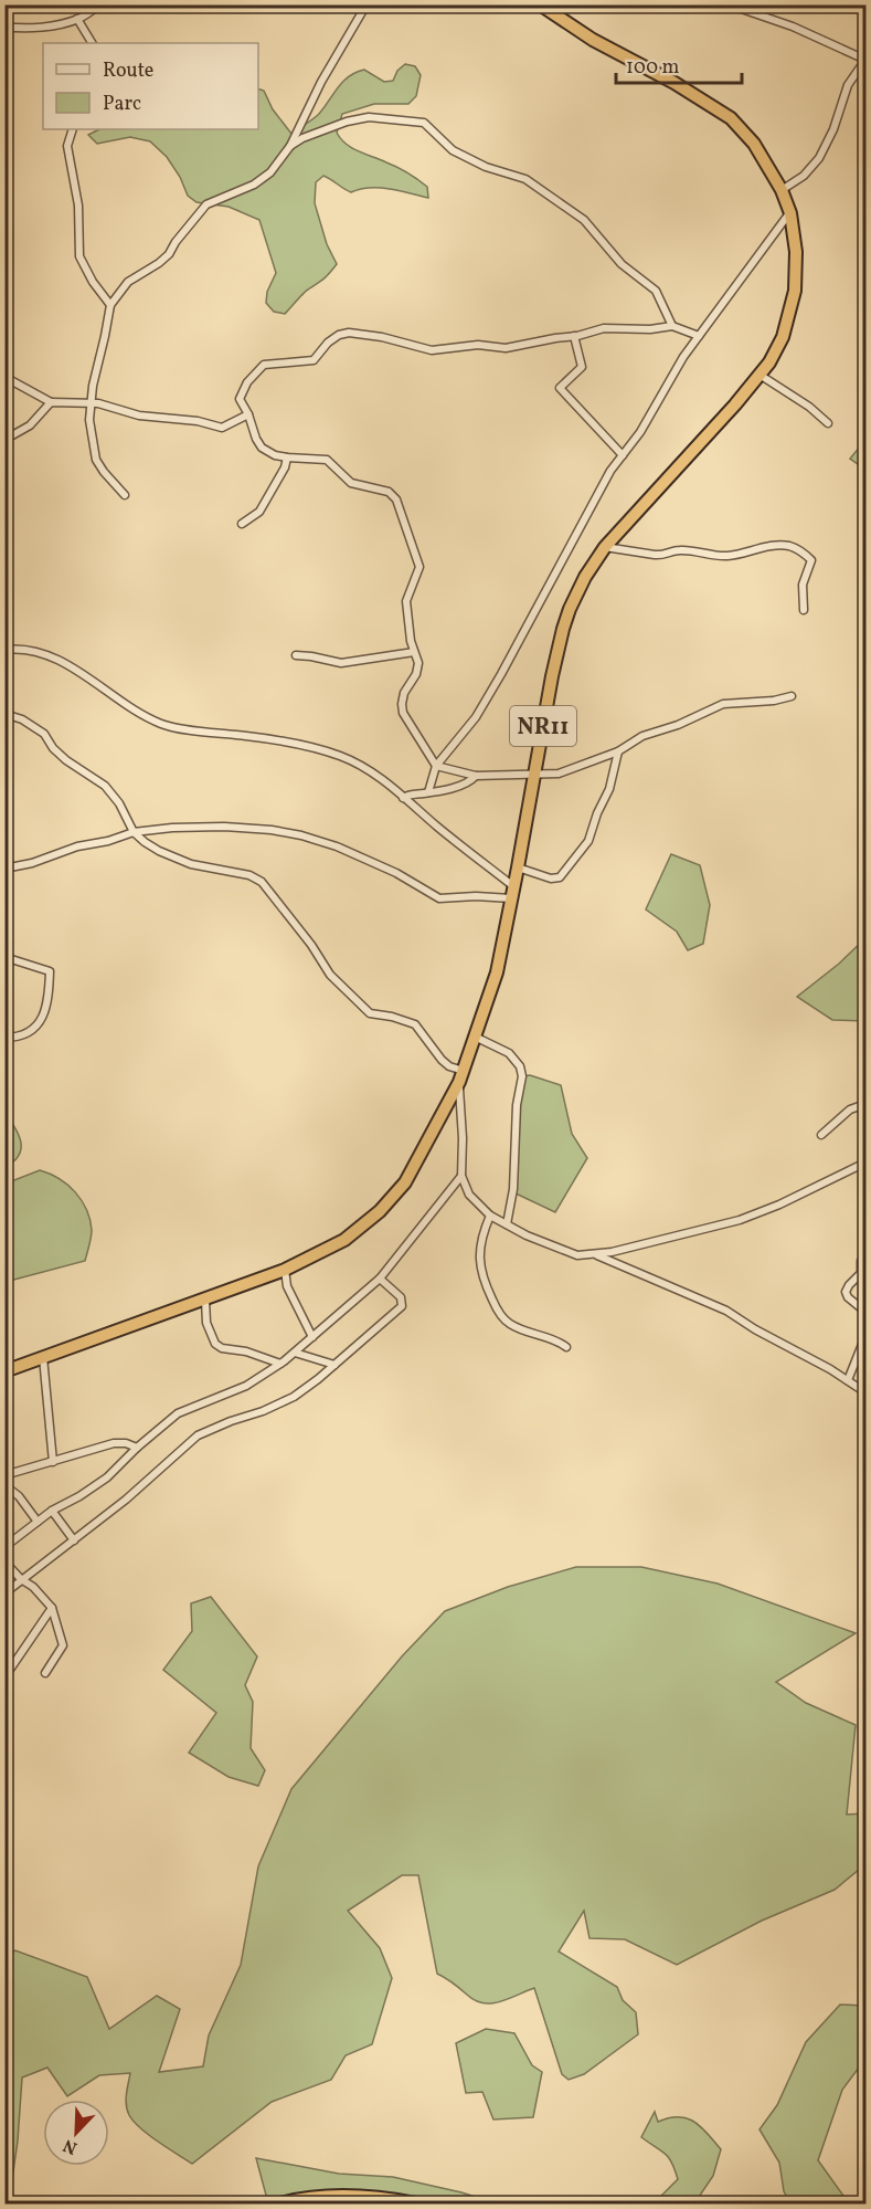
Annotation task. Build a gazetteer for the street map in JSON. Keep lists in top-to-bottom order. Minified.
{"streets":{"highway":["NR11"]},"legend":["Route","Parc"],"scale_bar":"100 m","north":"bottom left"}
